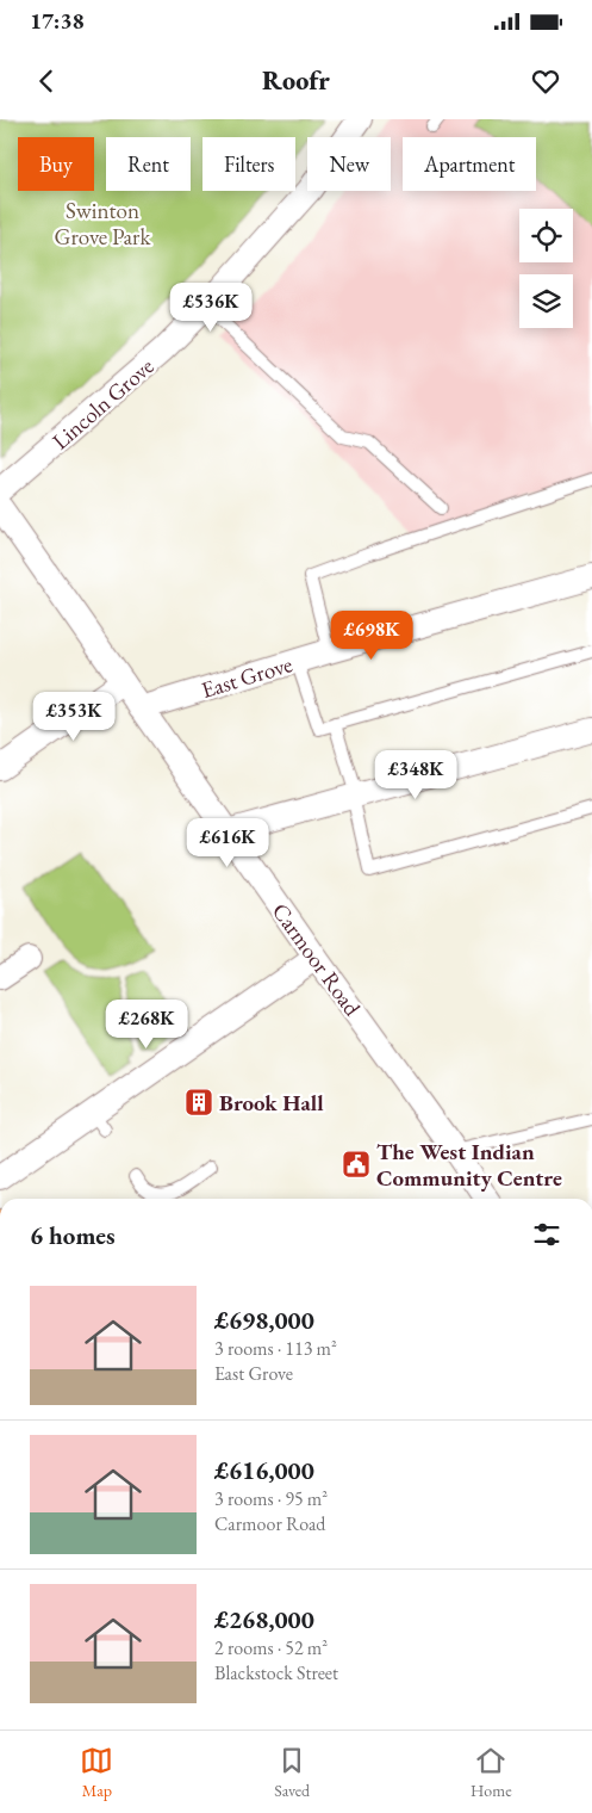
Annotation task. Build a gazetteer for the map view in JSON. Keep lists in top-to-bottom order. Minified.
{"streets":{"street":["Lincoln Grove","East Grove","Carmoor Road"]},"crossings":[["East Grove","Carmoor Road"]],"parks":["Swinton Grove Park"],"places":{"building":["Brook Hall"],"public building":["The West Indian Community Centre"]},"page":{"status":"17:38","header":"Roofr","chip":["Buy","Rent","Filters","New","Apartment"],"price":["£536K","£698K","£353K","£348K","£616K","£268K"],"heading":"6 homes","list":[{"name":"£698,000","note":"3 rooms · 113 m² · East Grove"},{"name":"£616,000","note":"3 rooms · 95 m² · Carmoor Road"},{"name":"£268,000","note":"2 rooms · 52 m² · Blackstock Street"}],"tabs":["Map","Saved","Home"]}}
